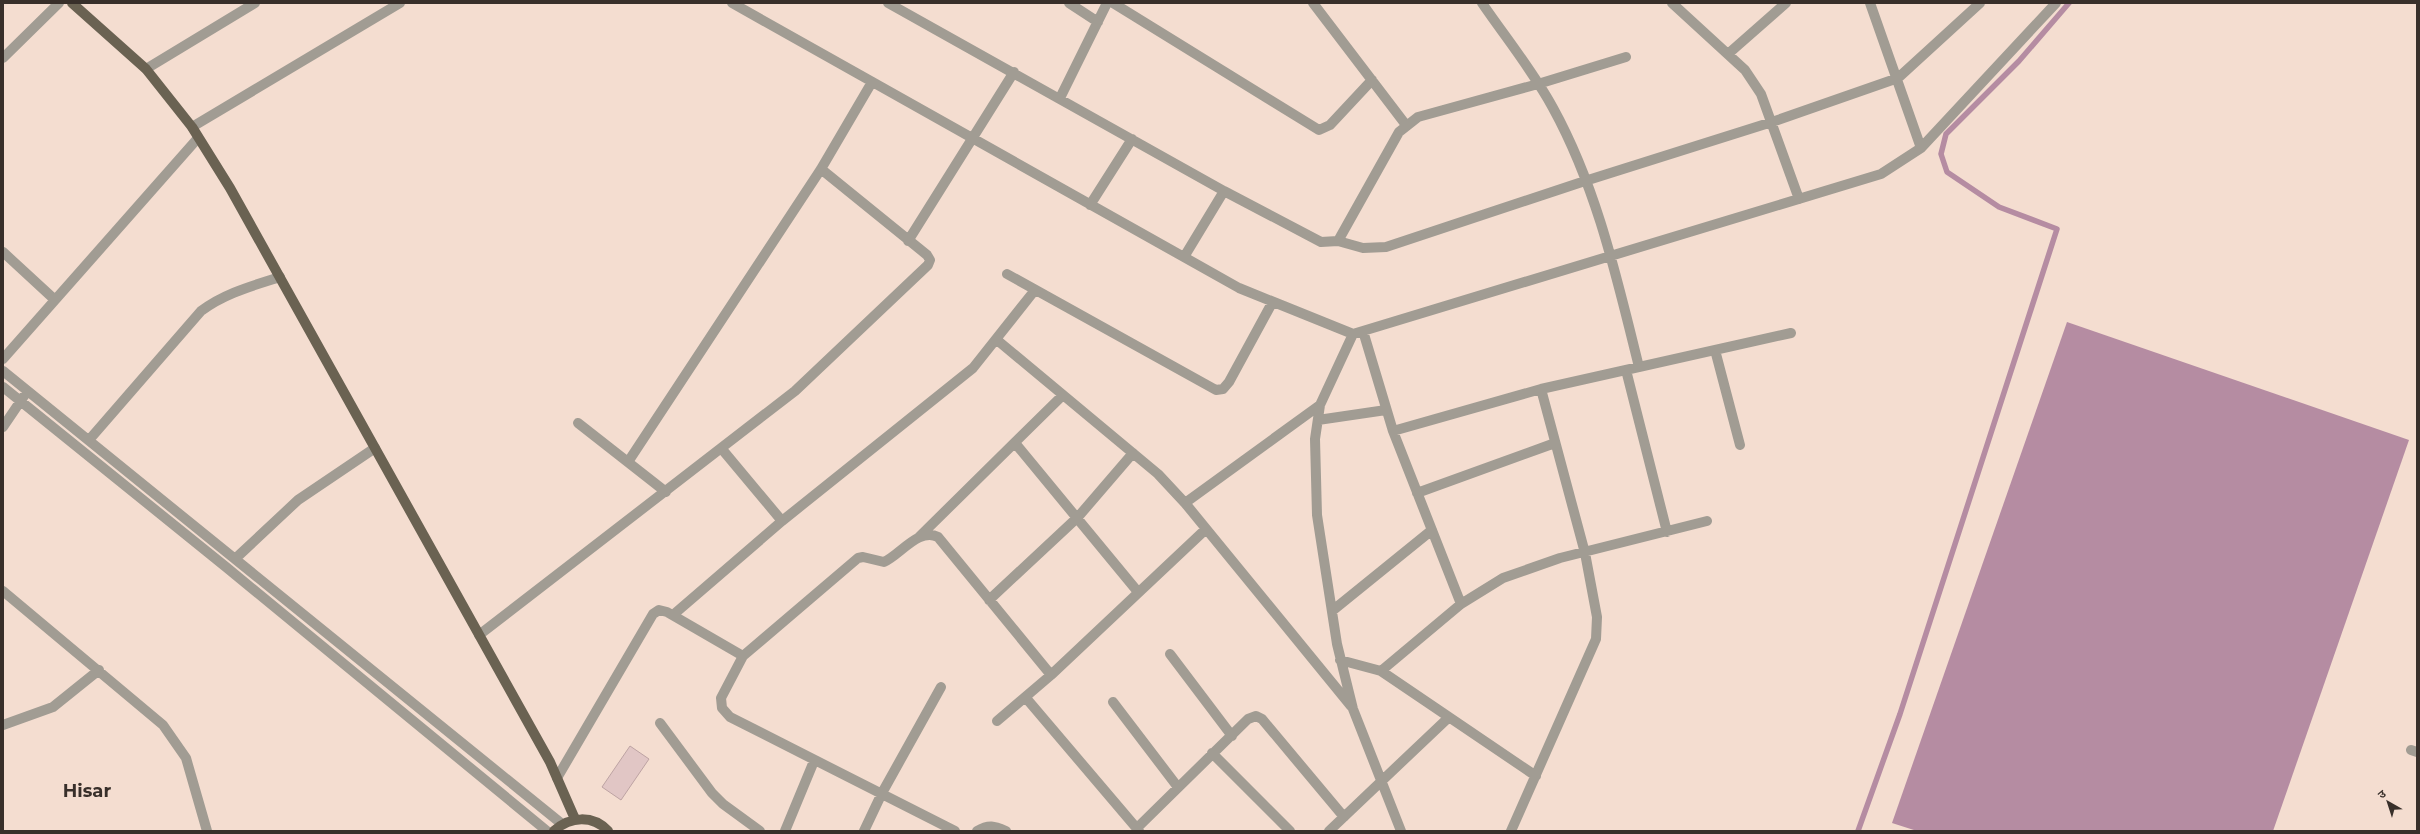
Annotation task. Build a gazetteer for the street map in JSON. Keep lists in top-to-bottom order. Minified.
{"districts":["Hisar"],"north":"top left"}
